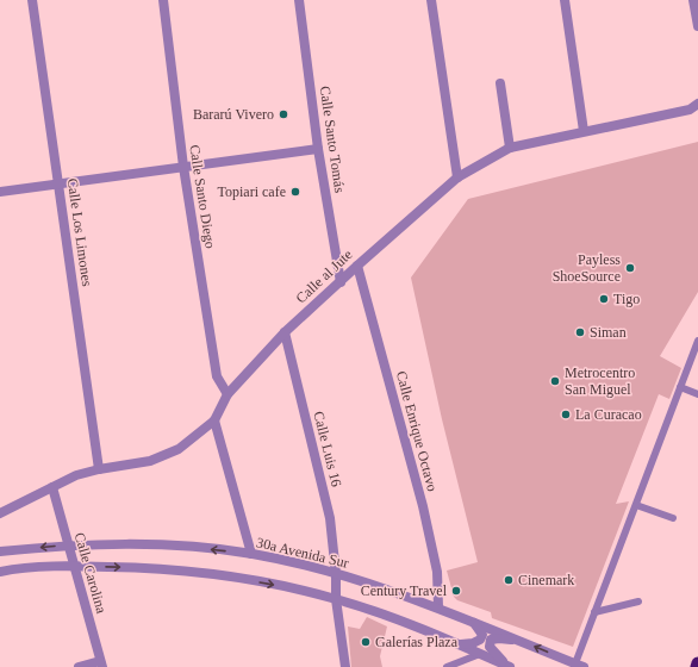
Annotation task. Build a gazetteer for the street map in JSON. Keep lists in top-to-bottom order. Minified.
{"streets":{"street":["Calle Santo Tomás","Calle Santo Diego","Calle Los Limones","Calle al Jute","Calle Enrique Octavo","Calle Luis 16","30a Avenida Sur","Calle Carolina"]},"crossings":[["Calle Santo Tomás","Calle al Jute"],["Calle Santo Diego","Calle al Jute"],["Calle Los Limones","Calle al Jute"],["Calle al Jute","Calle Enrique Octavo"],["Calle al Jute","Calle Luis 16"],["Calle al Jute","Calle Carolina"],["Calle Enrique Octavo","30a Avenida Sur"],["Calle Luis 16","30a Avenida Sur"],["30a Avenida Sur","Calle Carolina"]],"places":["Bararú Vivero","Topiari cafe","Payless ShoeSource","Tigo","Siman","Metrocentro San Miguel","La Curacao","Cinemark","Century Travel","Galerías Plaza"]}
